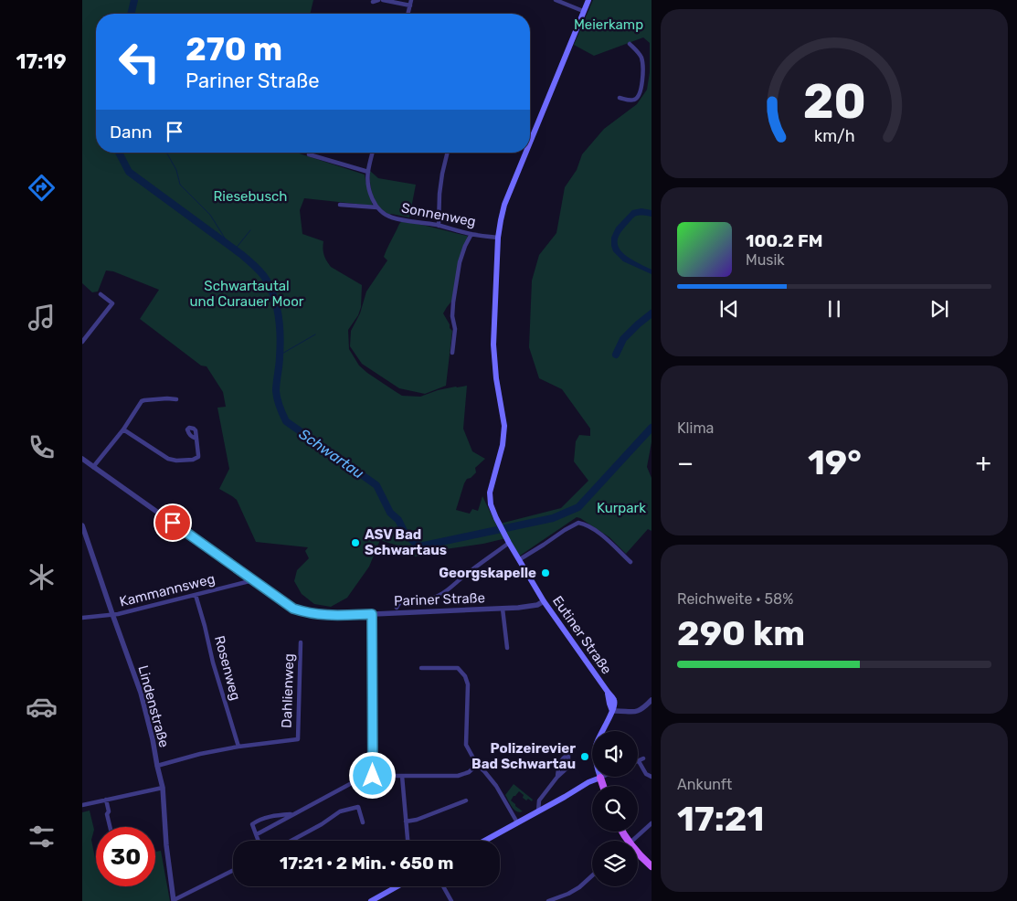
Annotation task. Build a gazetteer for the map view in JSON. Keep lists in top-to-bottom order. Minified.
{"streets":{"main road":["Eutiner Straße"],"street":["Sonnenweg","Kammannsweg","Pariner Straße","Rosenweg","Dahlienweg","Lindenstraße"]},"crossings":[["Sonnenweg","Eutiner Straße"],["Kammannsweg","Pariner Straße"],["Kammannsweg","Rosenweg"],["Kammannsweg","Lindenstraße"],["Pariner Straße","Eutiner Straße"],["Rosenweg","Dahlienweg"]],"water":["Schwartau"],"parks":["Meierkamp","Riesebusch","Schwartautal und Curauer Moor","Kurpark"],"places":["ASV Bad Schwartaus","Georgskapelle","Polizeirevier Bad Schwartau"],"page":{"tabs":"17:19","turn":["270 m","Pariner Straße"],"then":"Dann","song":["100.2 FM","Musik"],"tile":["Klima",["Reichweite · 58%","290 km"],["Ankunft","17:21"]],"heat":["−","19°","+"],"limit":"30","trip":"17:21 · 2 Min. · 650 m","gauge":["20","km/h"]}}
